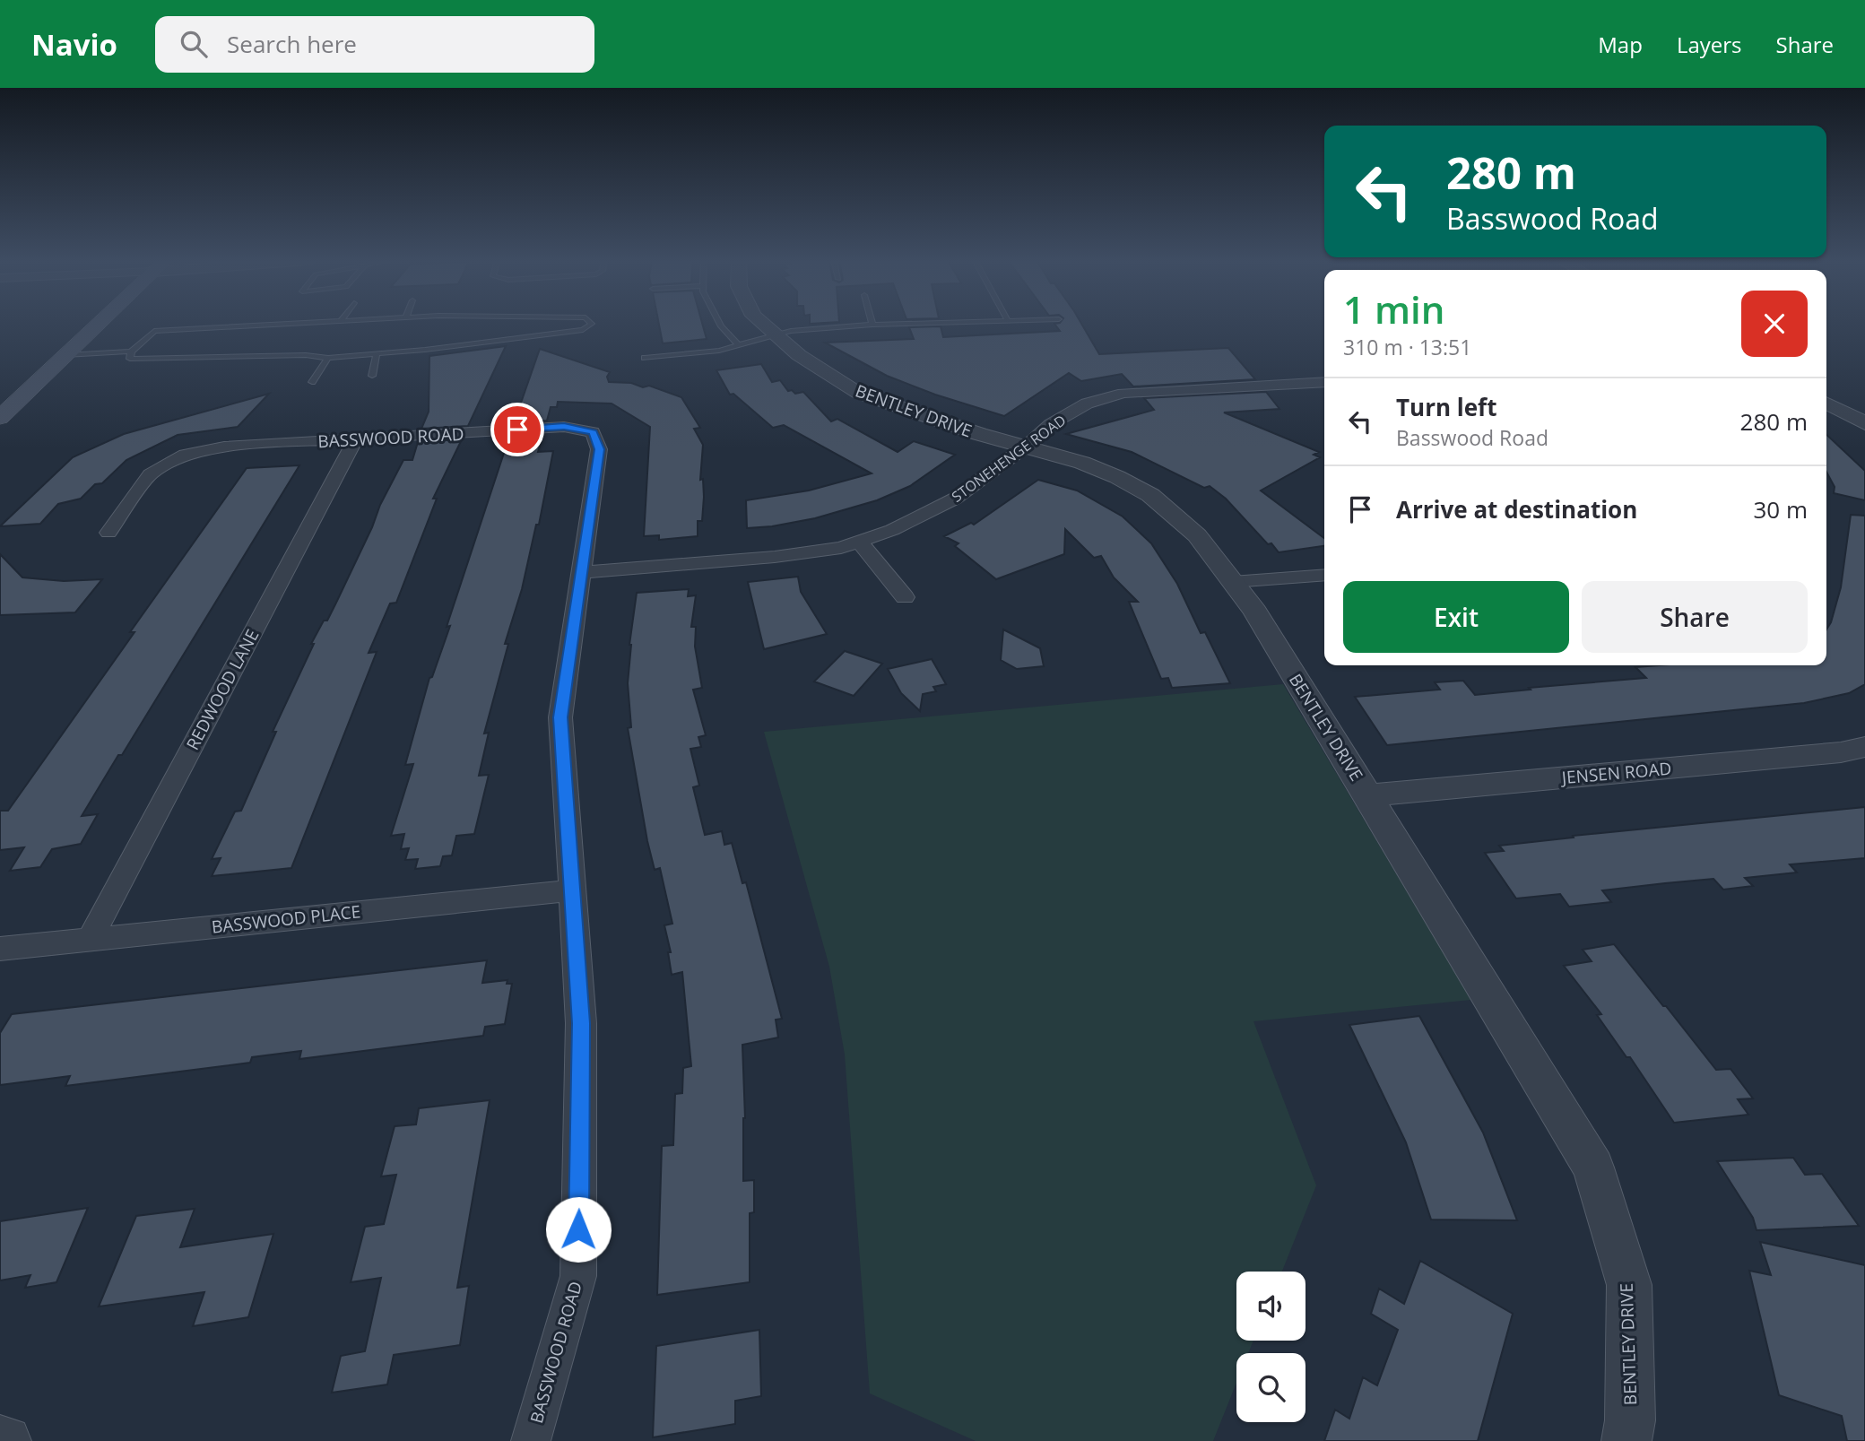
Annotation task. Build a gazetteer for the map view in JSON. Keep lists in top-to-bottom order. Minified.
{"streets":{"street":["BENTLEY DRIVE","BASSWOOD ROAD","STONEHENGE ROAD","REDWOOD LANE","JENSEN ROAD","BASSWOOD PLACE"]},"crossings":[["BENTLEY DRIVE","STONEHENGE ROAD"],["BENTLEY DRIVE","JENSEN ROAD"],["BASSWOOD ROAD","STONEHENGE ROAD"],["BASSWOOD ROAD","REDWOOD LANE"],["BASSWOOD ROAD","BASSWOOD PLACE"],["REDWOOD LANE","BASSWOOD PLACE"]],"page":{"header":"Navio","search":"Search here","nav":["Map","Layers","Share"],"turn":["280 m","Basswood Road"],"heading":["1 min","310 m · 13:51"],"list":[{"name":"Turn left","note":"Basswood Road","value":"280 m"},{"name":"Arrive at destination","value":"30 m"}],"buttons":["Exit","Share"]}}
